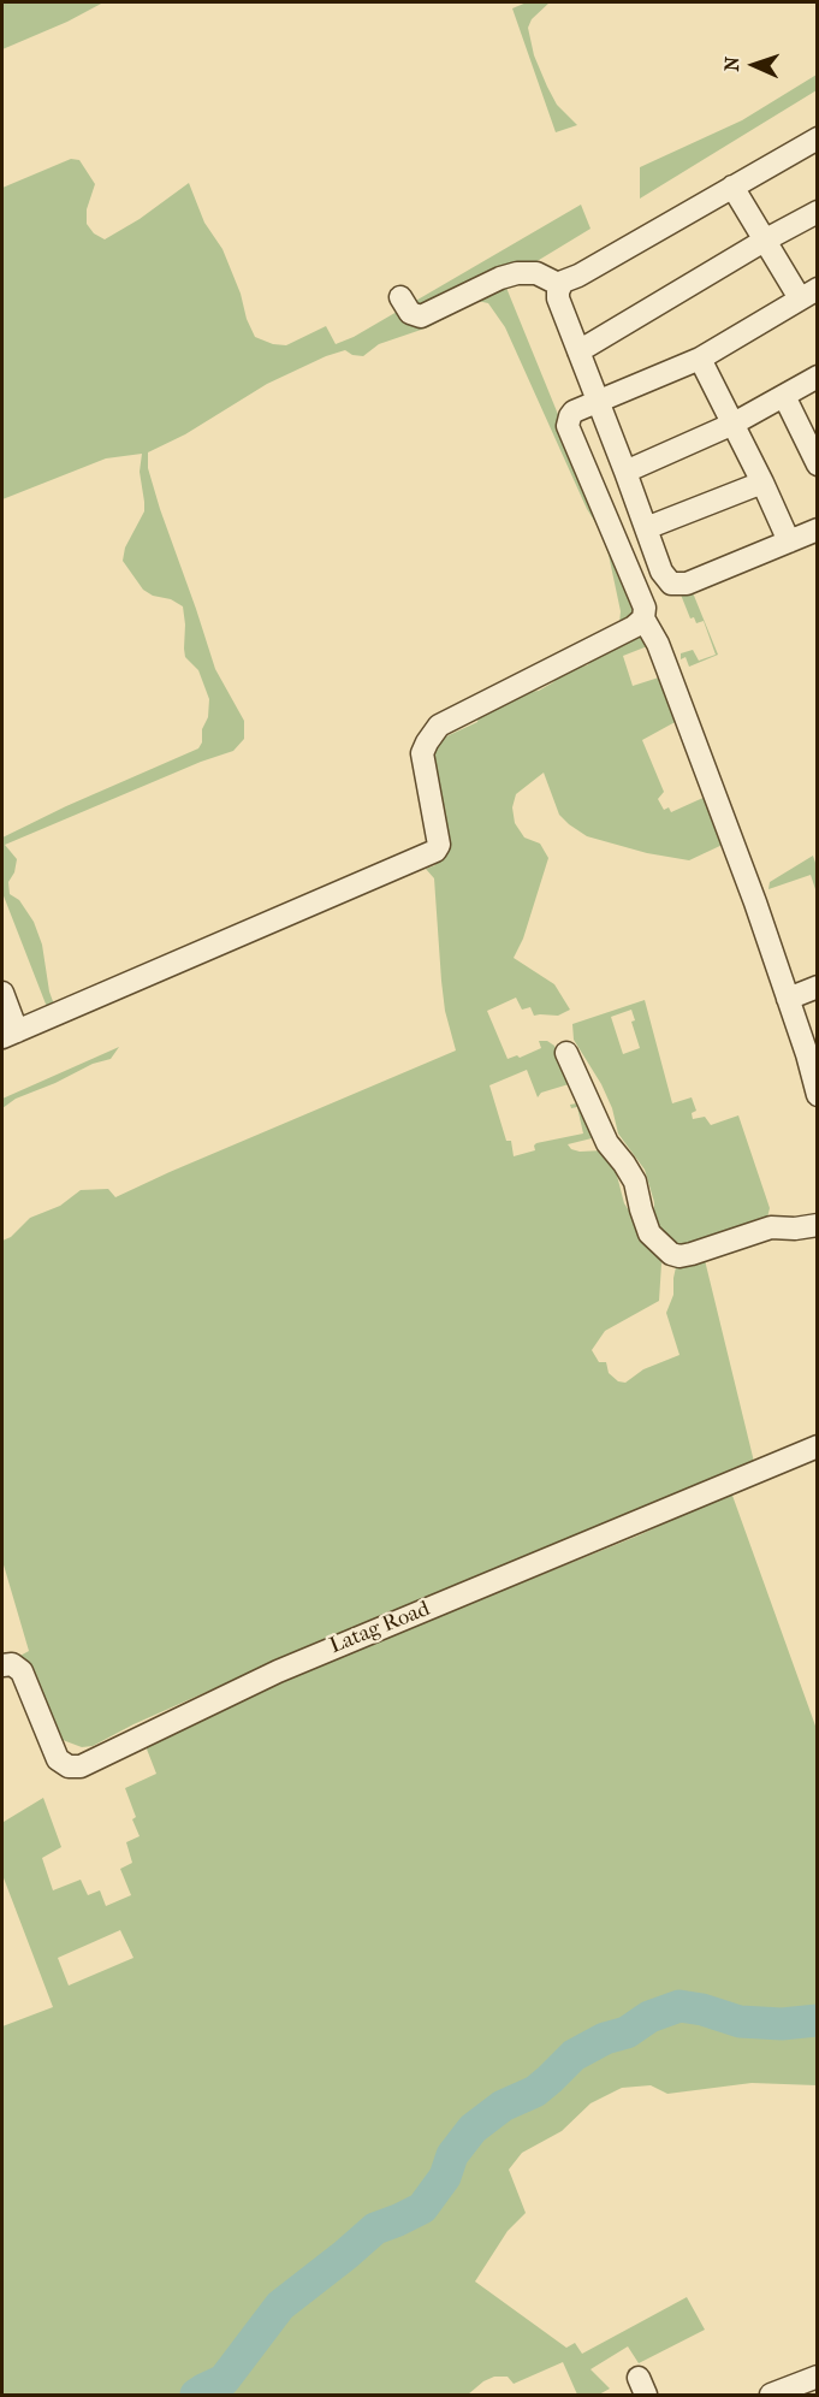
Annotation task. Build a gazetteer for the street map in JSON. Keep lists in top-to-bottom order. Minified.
{"streets":{"street":["Latag Road"]},"north":"left"}
